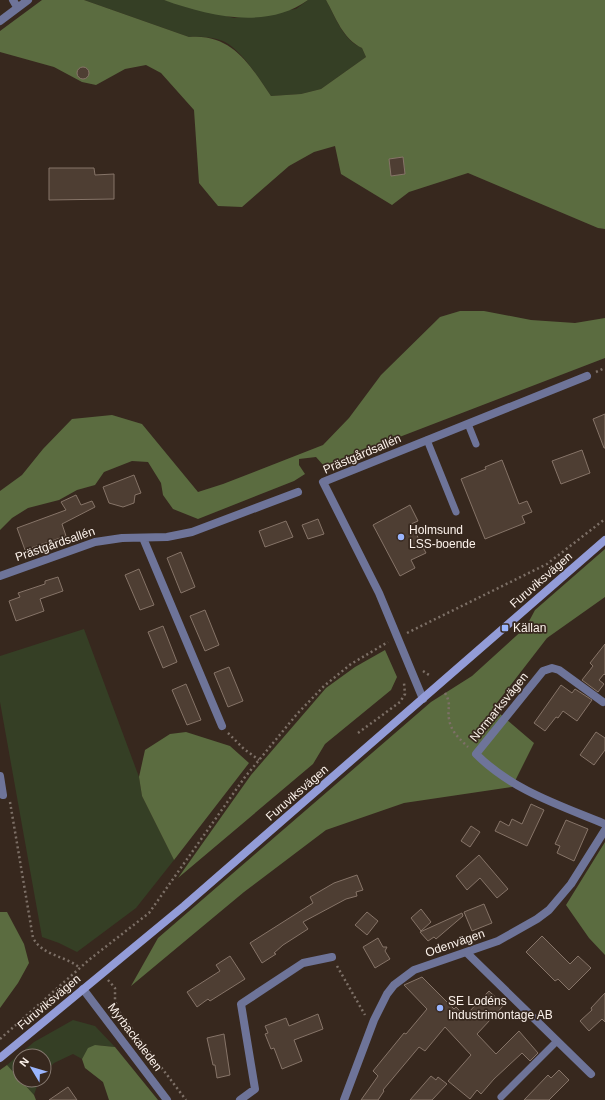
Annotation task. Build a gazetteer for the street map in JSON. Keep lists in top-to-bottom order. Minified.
{"streets":{"main road":["Furuviksvägen"],"street":["Prästgårdsallén","Normarksvägen","Odenvägen","Myrbackaleden"]},"crossings":[["Prästgårdsallén","Furuviksvägen"],["Furuviksvägen","Myrbackaleden"]],"places":{"other":["Holmsund LSS-boende","SE Lodéns Industrimontage AB"],"transit":["Källan"]},"north":"top left"}
